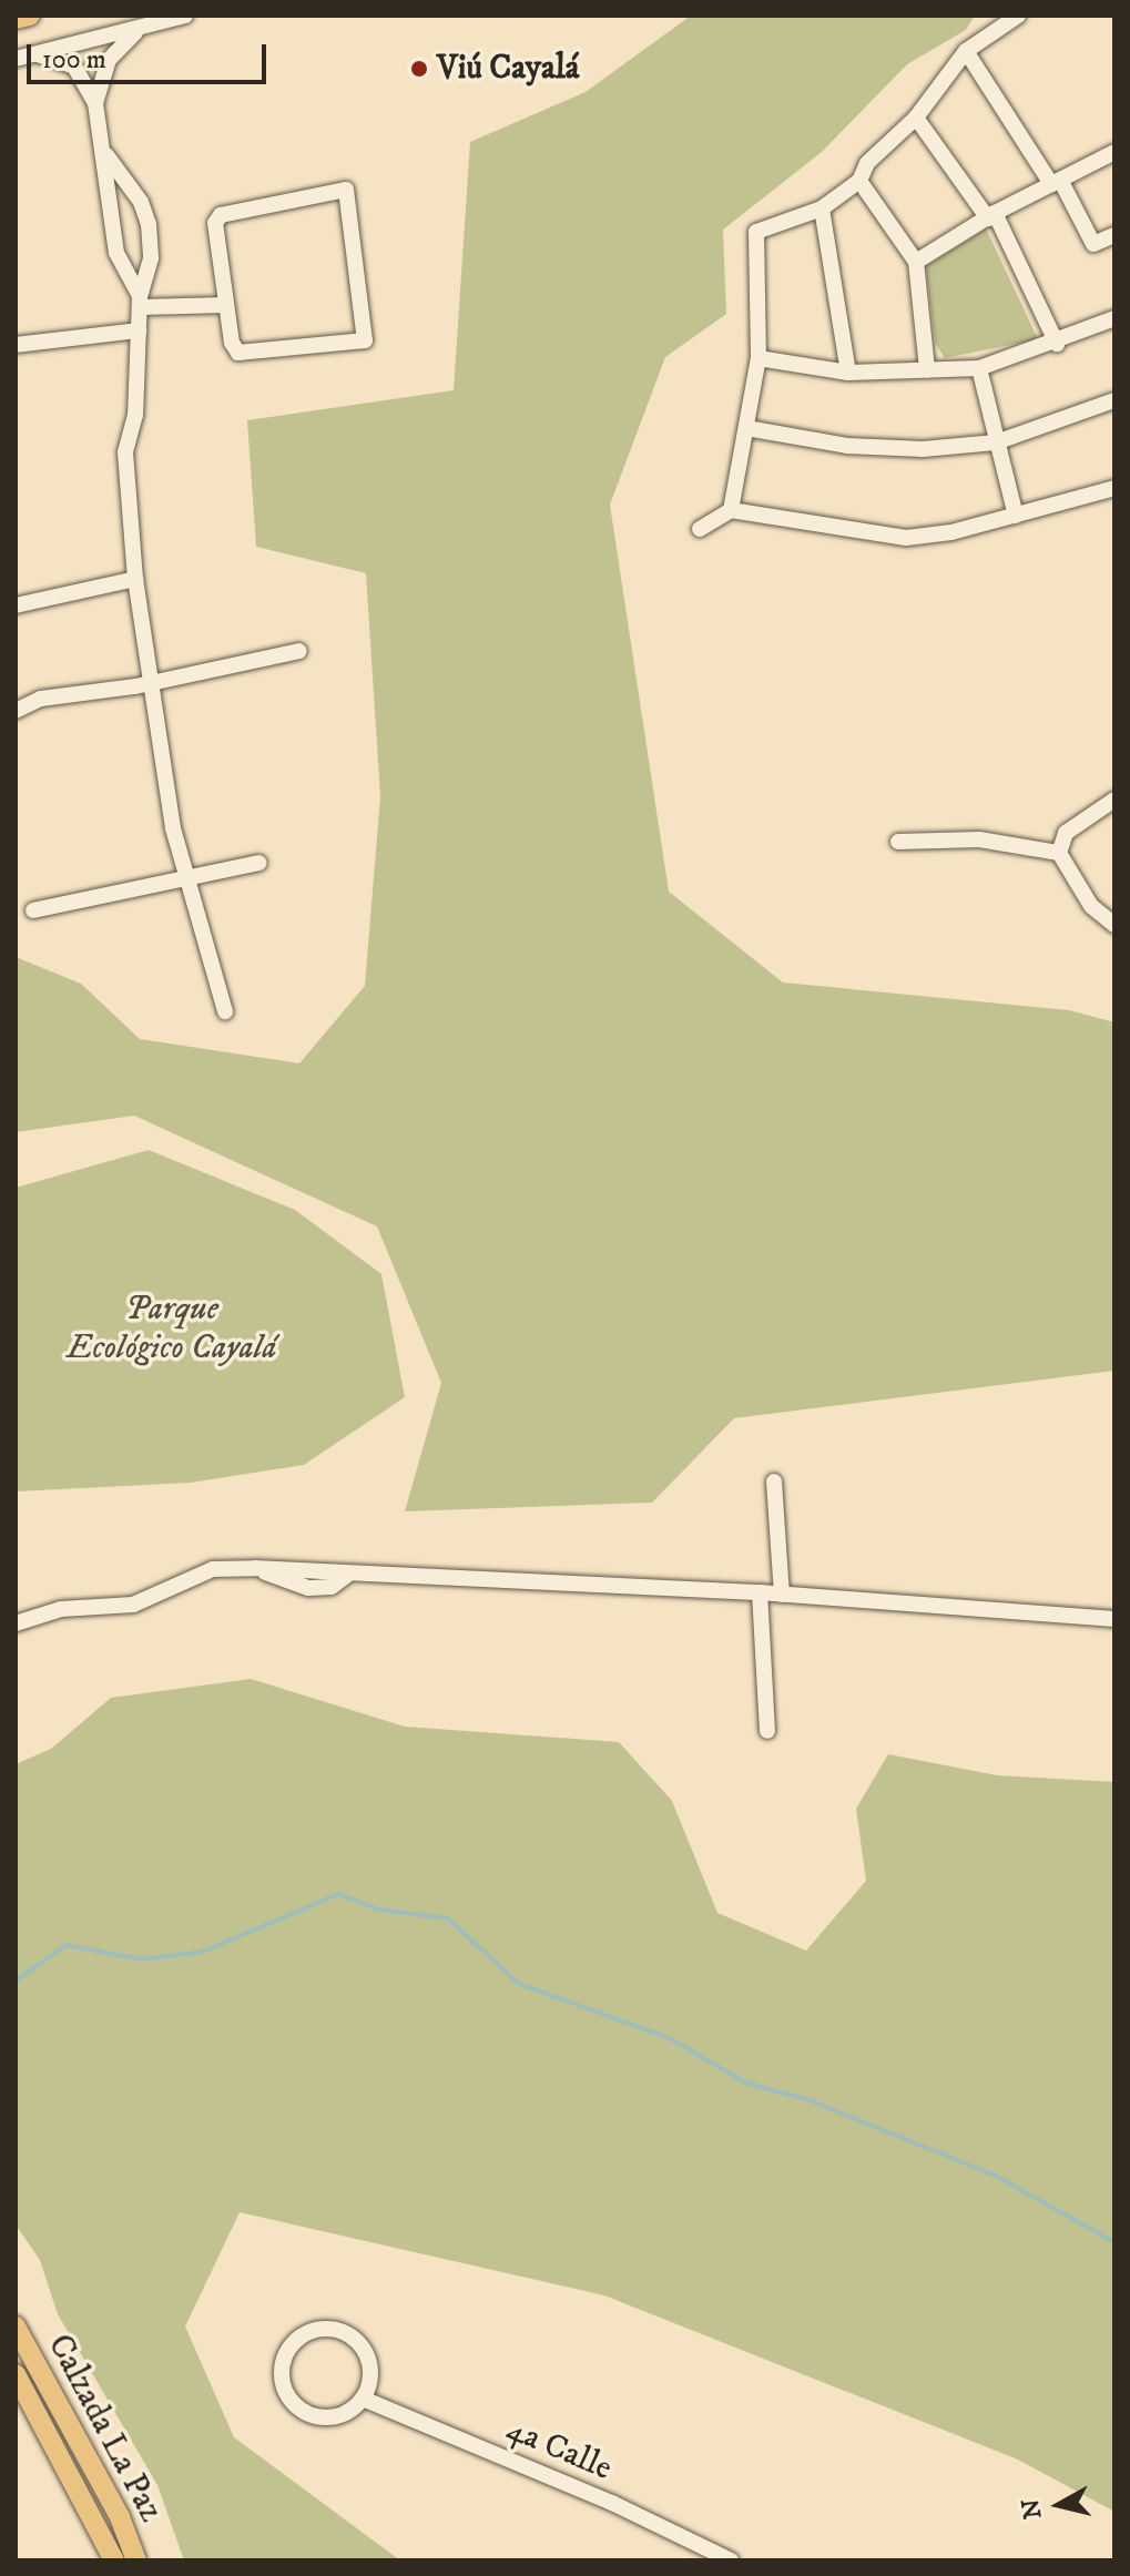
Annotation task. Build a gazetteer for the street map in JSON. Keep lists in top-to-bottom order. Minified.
{"streets":{"main road":["Calzada La Paz"],"street":["4a Calle"]},"parks":["Parque Ecológico Cayalá"],"places":["Viú Cayalá"],"scale_bar":"100 m","north":"left"}
